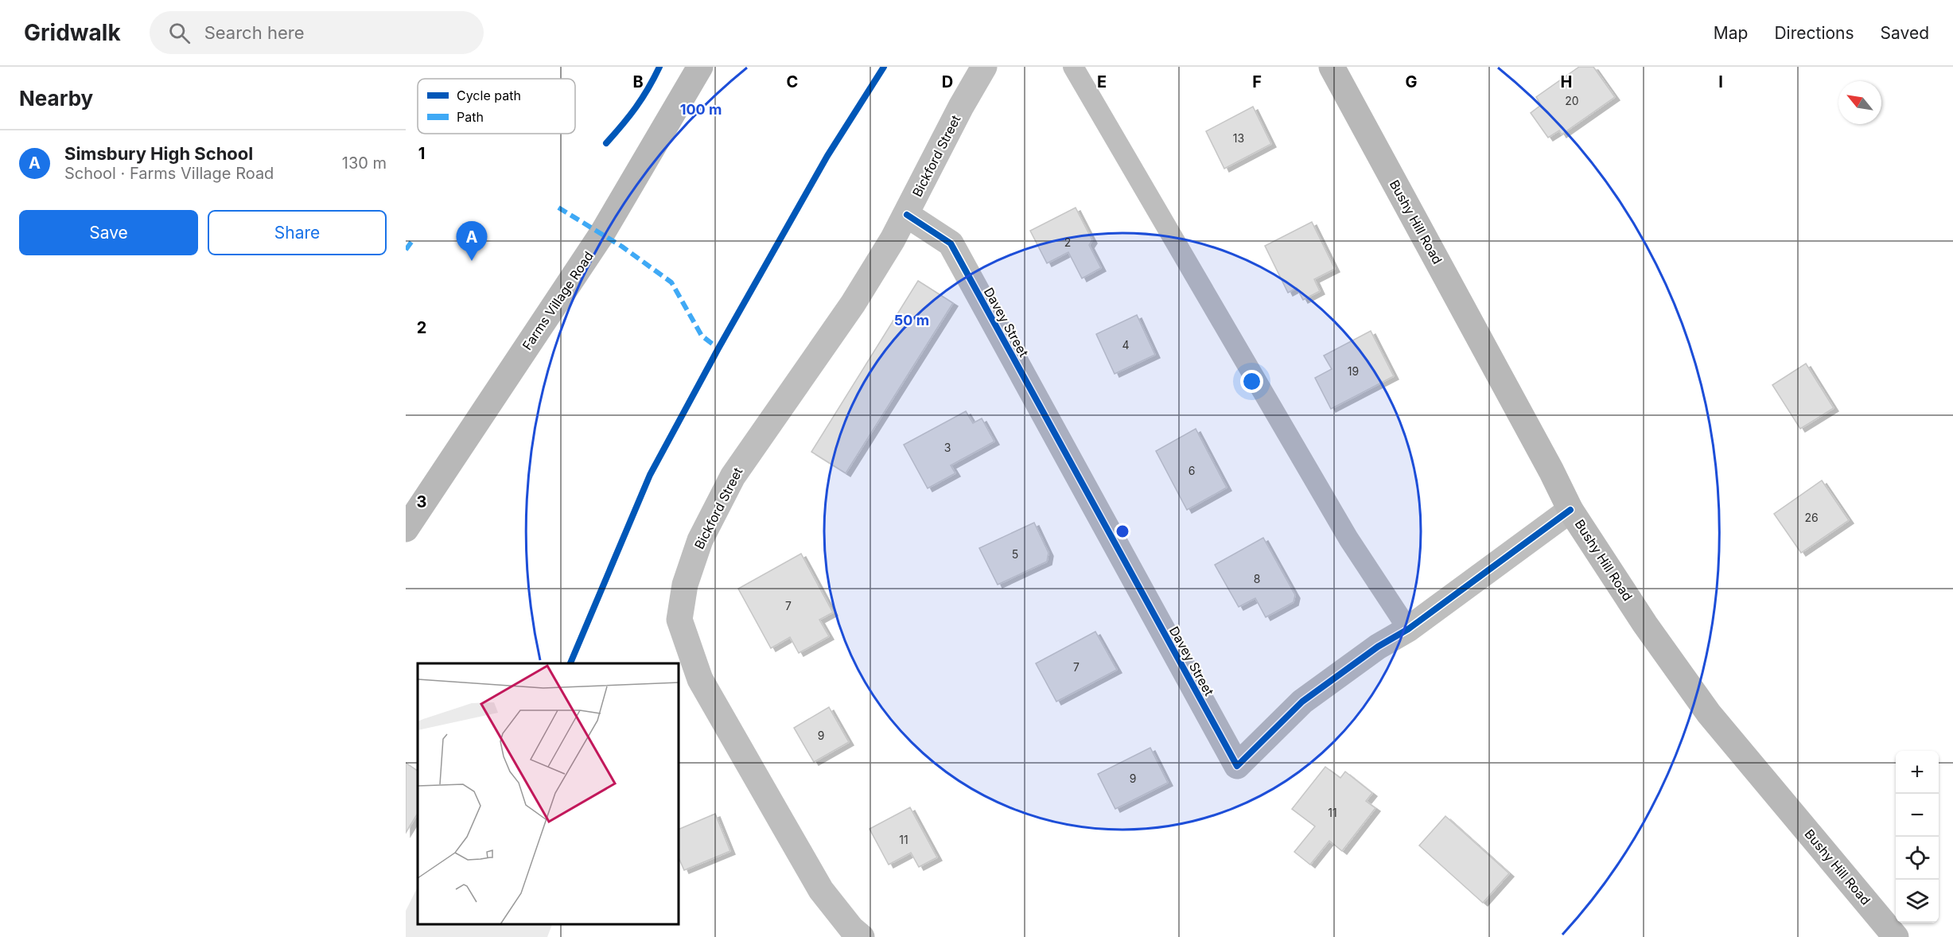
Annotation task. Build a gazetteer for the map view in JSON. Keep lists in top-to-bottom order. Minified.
{"streets":{"main road":["Bushy Hill Road","Farms Village Road"],"street":["Bickford Street","Davey Street"]},"crossings":[["Bickford Street","Davey Street"],["Bushy Hill Road","Davey Street"]],"house_numbers":["20","13","2","4","19","3","6","26","5","8","7","7","9","9","11","11"],"legend":["Cycle path","Path"],"north":"top left","page":{"header":"Gridwalk","search":"Search here","nav":["Map","Directions","Saved"],"heading":"Nearby","list":[{"mark":"A","name":"Simsbury High School","note":"School · Farms Village Road","value":"130 m"}],"buttons":["Save","Share"],"pins":"A","map_buttons":["+","−"]},"grid":{"columns":["B","C","D","E","F","G","H","I"],"rows":["1","2","3"]},"rings":["100 m","50 m"]}
